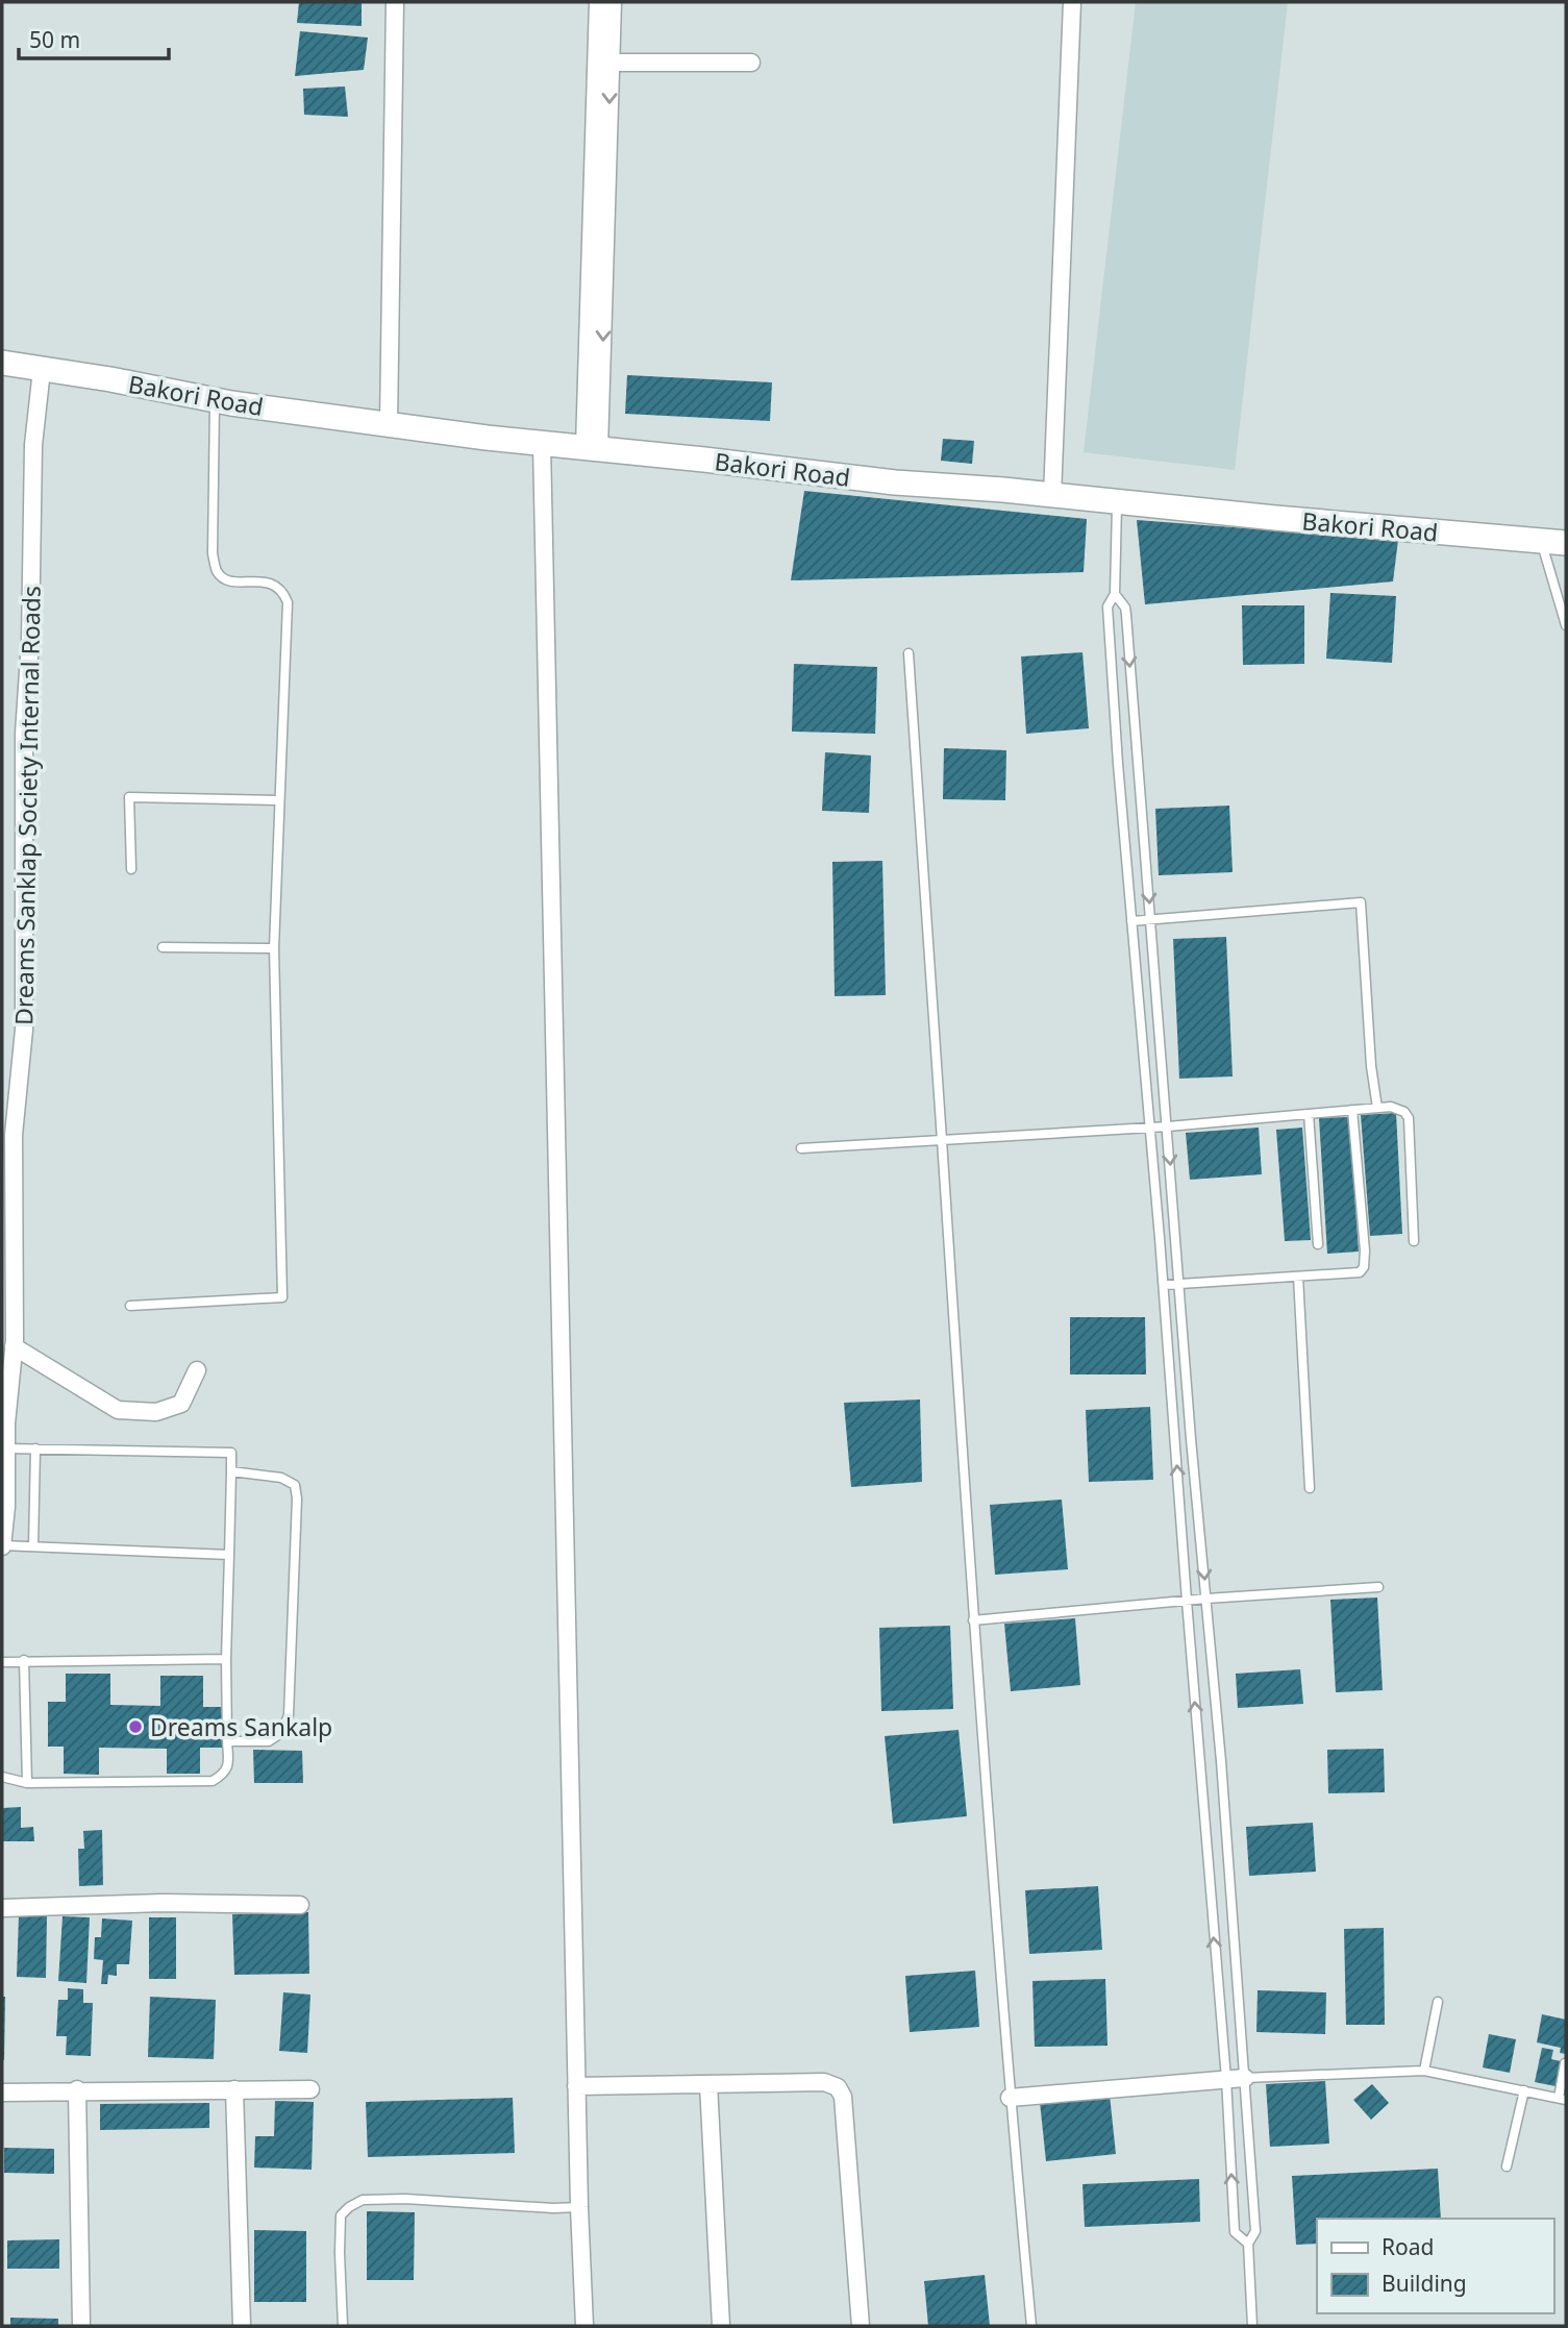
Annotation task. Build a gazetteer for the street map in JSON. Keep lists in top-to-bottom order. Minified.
{"streets":{"street":["Bakori Road","Dreams Sanklap Society Internal Roads"]},"crossings":[["Bakori Road","Dreams Sanklap Society Internal Roads"]],"places":["Dreams Sankalp"],"legend":["Road","Building"],"scale_bar":"50 m"}
